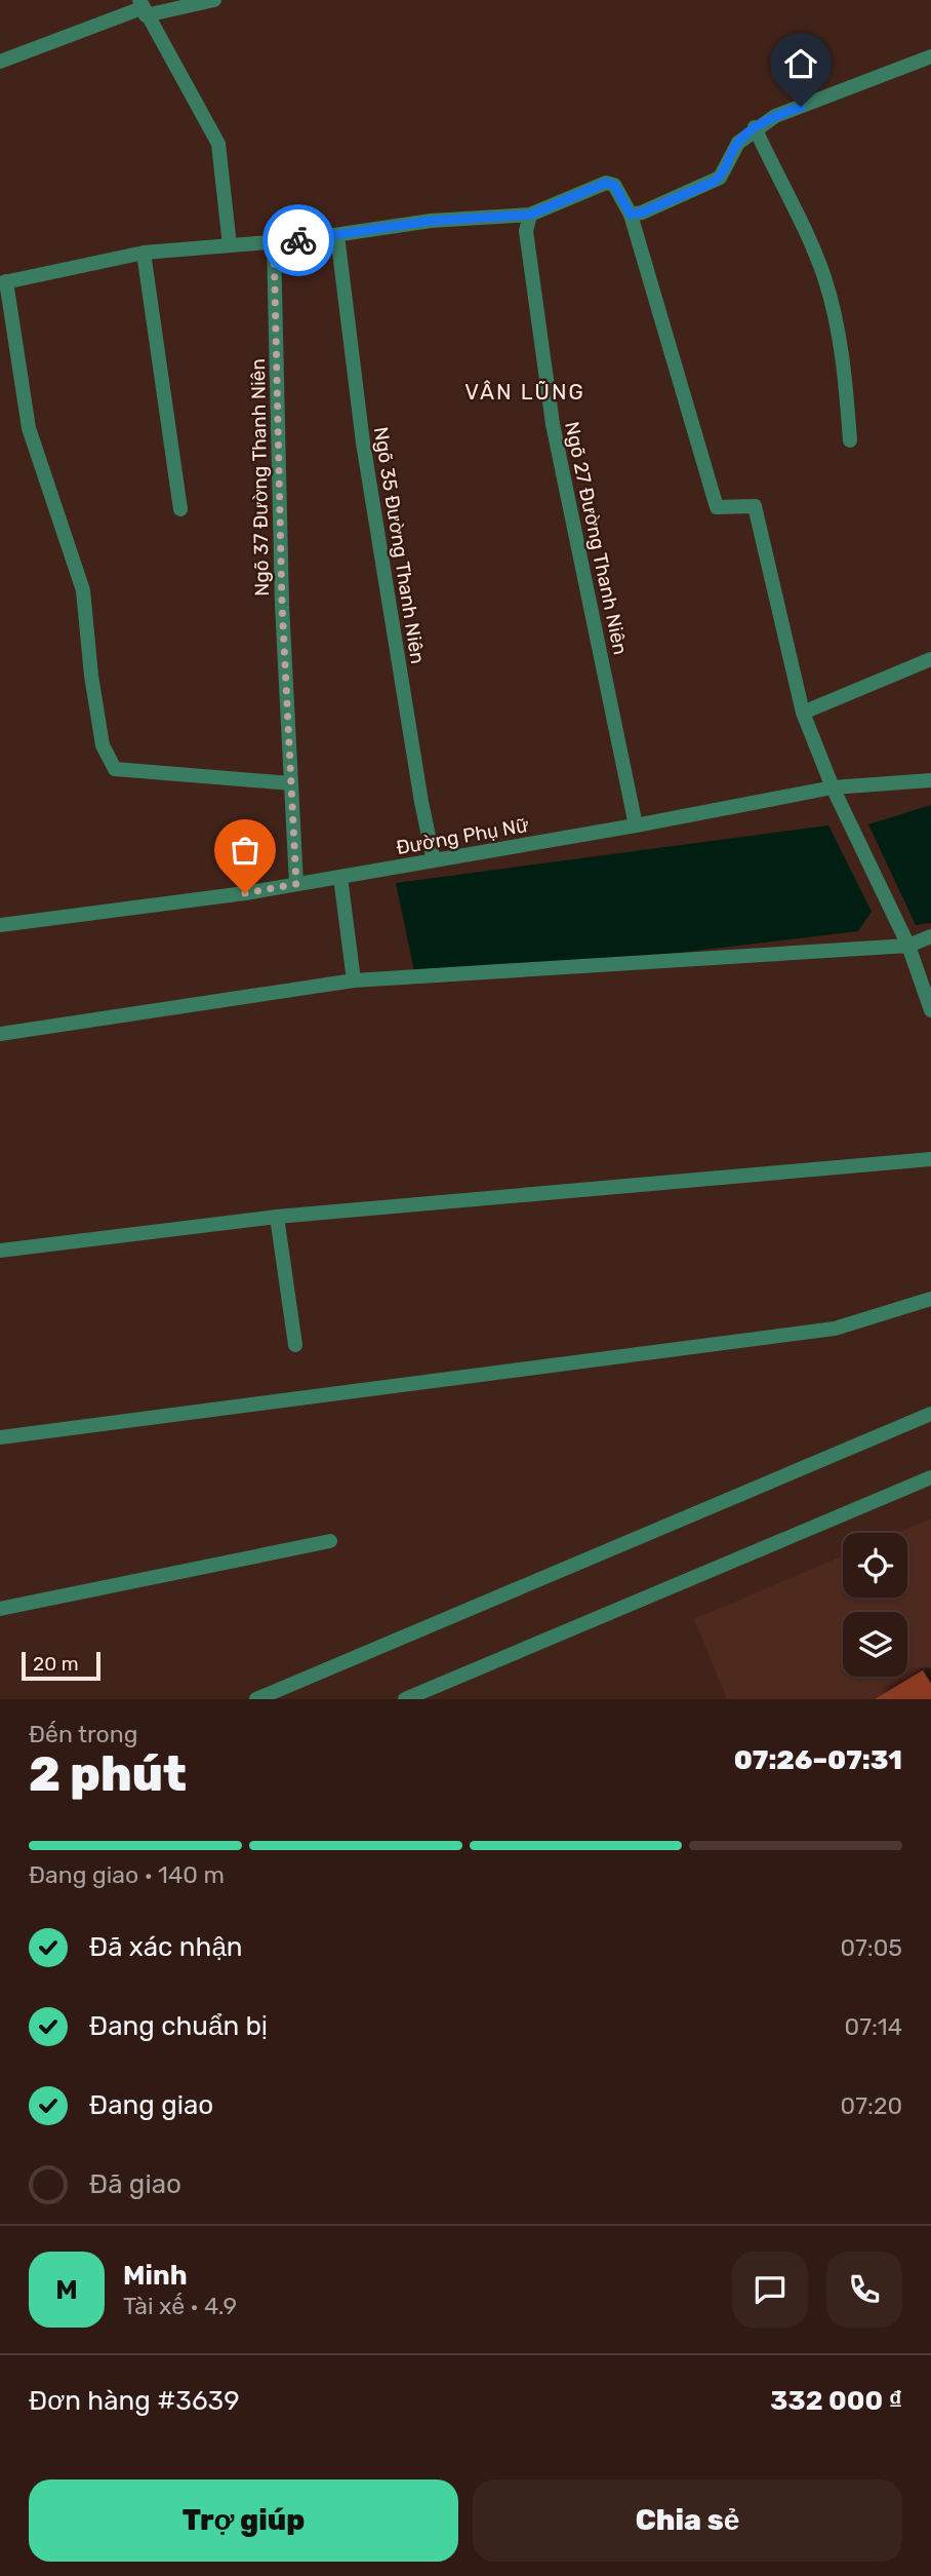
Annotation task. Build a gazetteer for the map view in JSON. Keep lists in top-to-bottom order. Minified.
{"streets":{"street":["Ngõ 37 Đường Thanh Niên","Ngõ 27 Đường Thanh Niên","Ngõ 35 Đường Thanh Niên","Đường Phụ Nữ"]},"crossings":[["Ngõ 37 Đường Thanh Niên","Đường Phụ Nữ"],["Ngõ 27 Đường Thanh Niên","Đường Phụ Nữ"],["Ngõ 35 Đường Thanh Niên","Đường Phụ Nữ"]],"districts":["VÂN LŨNG"],"scale_bar":"20 m","page":{"scale":"20 m","heading":["2 phút","Đến trong","07:26–07:31"],"panel":["Minh","Tài xế · 4.9","Đơn hàng #3639","332 000 ₫"],"bar":"Đang giao · 140 m","list":[["Đã xác nhận","07:05"],["Đang chuẩn bị","07:14"],["Đang giao","07:20"],"Đã giao"],"round":"M","buttons":["Trợ giúp","Chia sẻ"]}}
